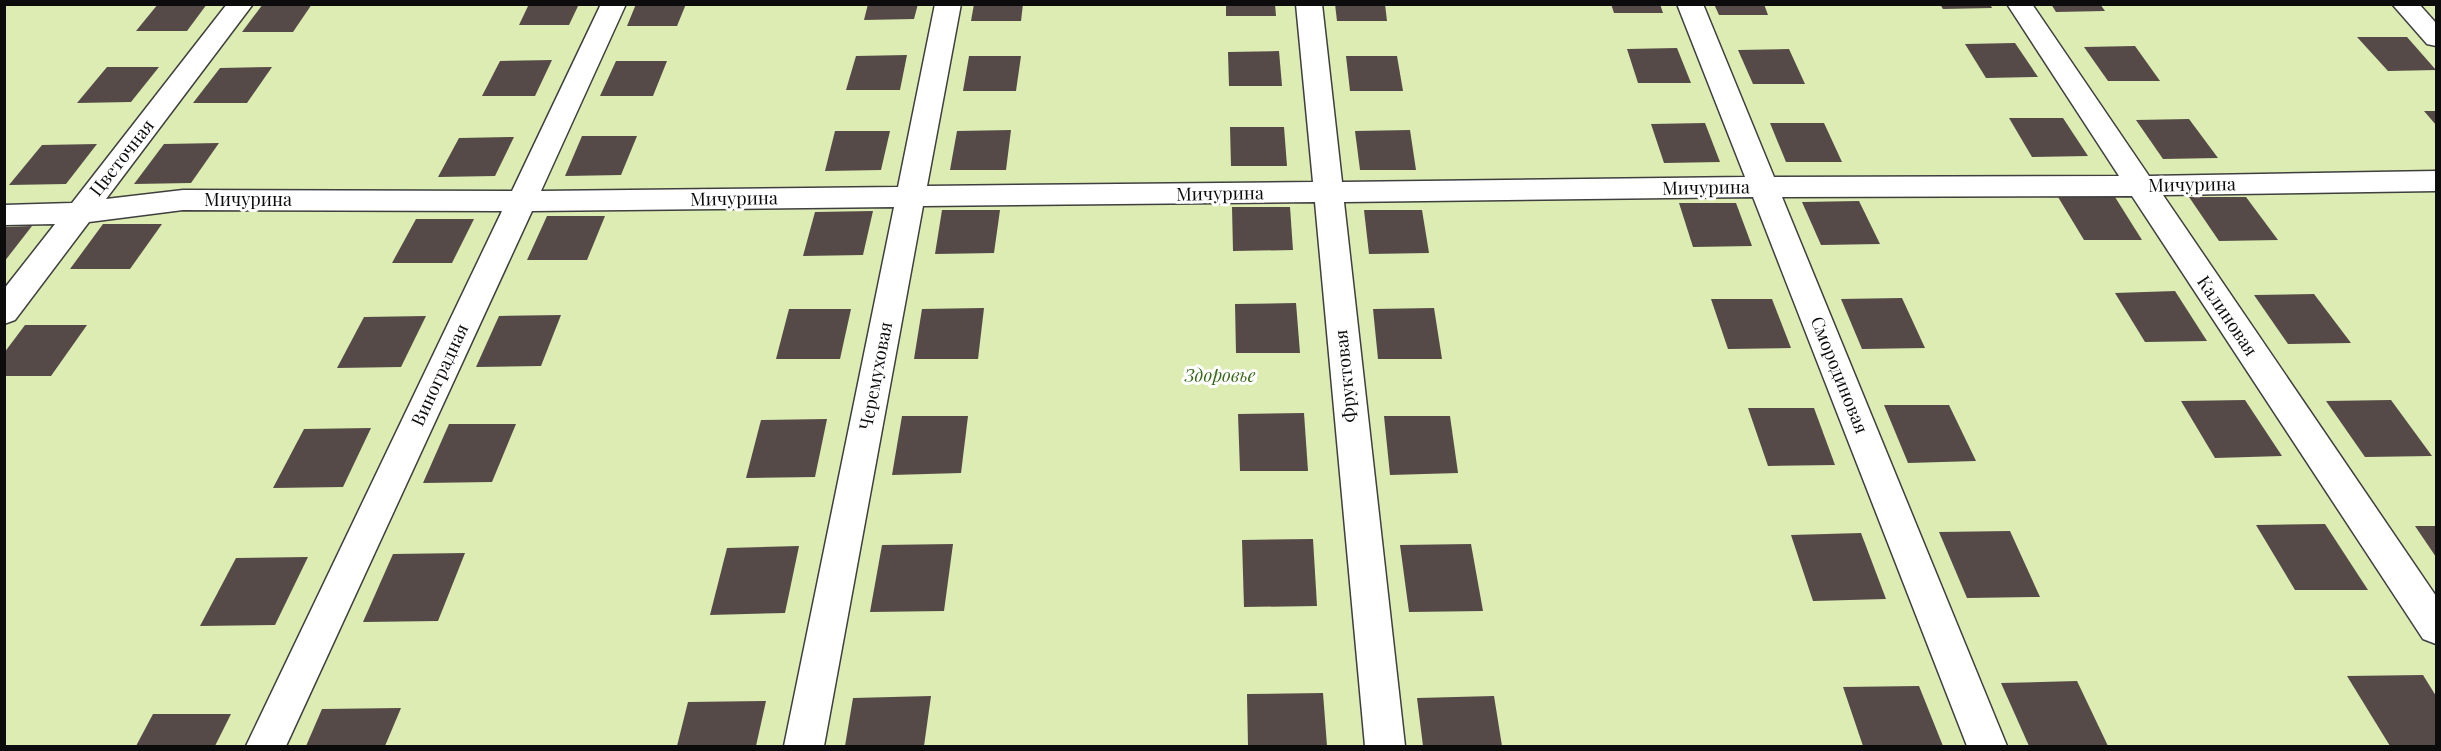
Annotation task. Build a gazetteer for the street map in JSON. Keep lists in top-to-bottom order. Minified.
{"streets":{"street":["Цветочная","Мичурина","Калиновая","Виноградная","Смородиновая","Черемуховая","Фруктовая"]},"crossings":[["Цветочная","Мичурина"],["Мичурина","Калиновая"],["Мичурина","Виноградная"],["Мичурина","Смородиновая"],["Мичурина","Черемуховая"],["Мичурина","Фруктовая"]],"parks":["Здоровье"]}
